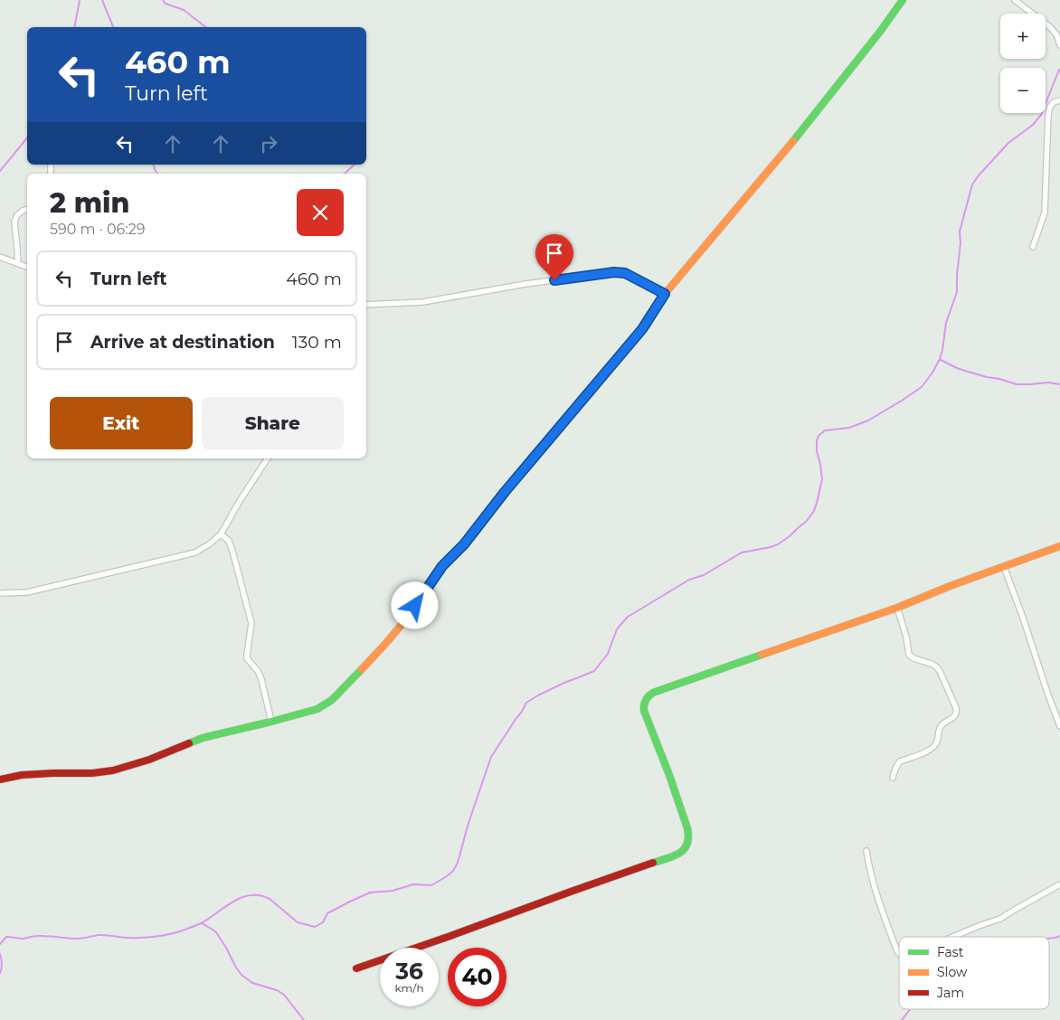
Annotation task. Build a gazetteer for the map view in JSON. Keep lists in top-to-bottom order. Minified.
{"legend":["Fast","Slow","Jam"],"page":{"map_buttons":["+","−"],"turn":["460 m","Turn left"],"heading":["2 min","590 m · 06:29"],"list":[{"name":"Turn left","value":"460 m"},{"name":"Arrive at destination","value":"130 m"}],"buttons":["Exit","Share"],"speed":"36 km/h","limit":"40"}}
